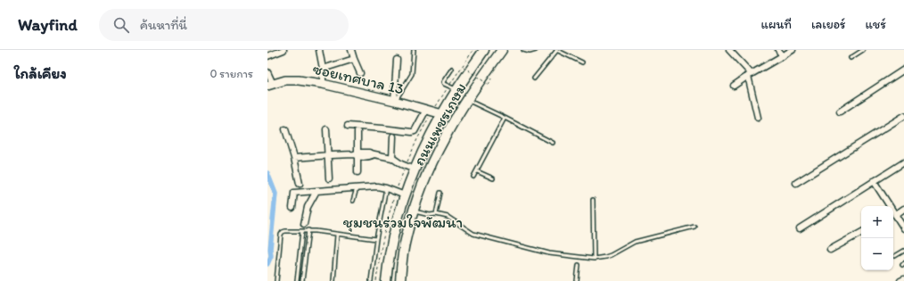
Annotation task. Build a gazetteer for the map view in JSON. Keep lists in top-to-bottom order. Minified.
{"streets":{"main road":["ถนนเพชรเกษม"],"street":["ซอยเทศบาล 13"]},"crossings":[["ซอยเทศบาล 13","ถนนเพชรเกษม"]],"districts":["ชุมชนร่วมใจพัฒนา"],"page":{"header":"Wayfind","search":"ค้นหาที่นี่","nav":["แผนที่","เลเยอร์","แชร์"],"heading":["ใกล้เคียง","0 รายการ"],"map_buttons":["+","−"]}}
